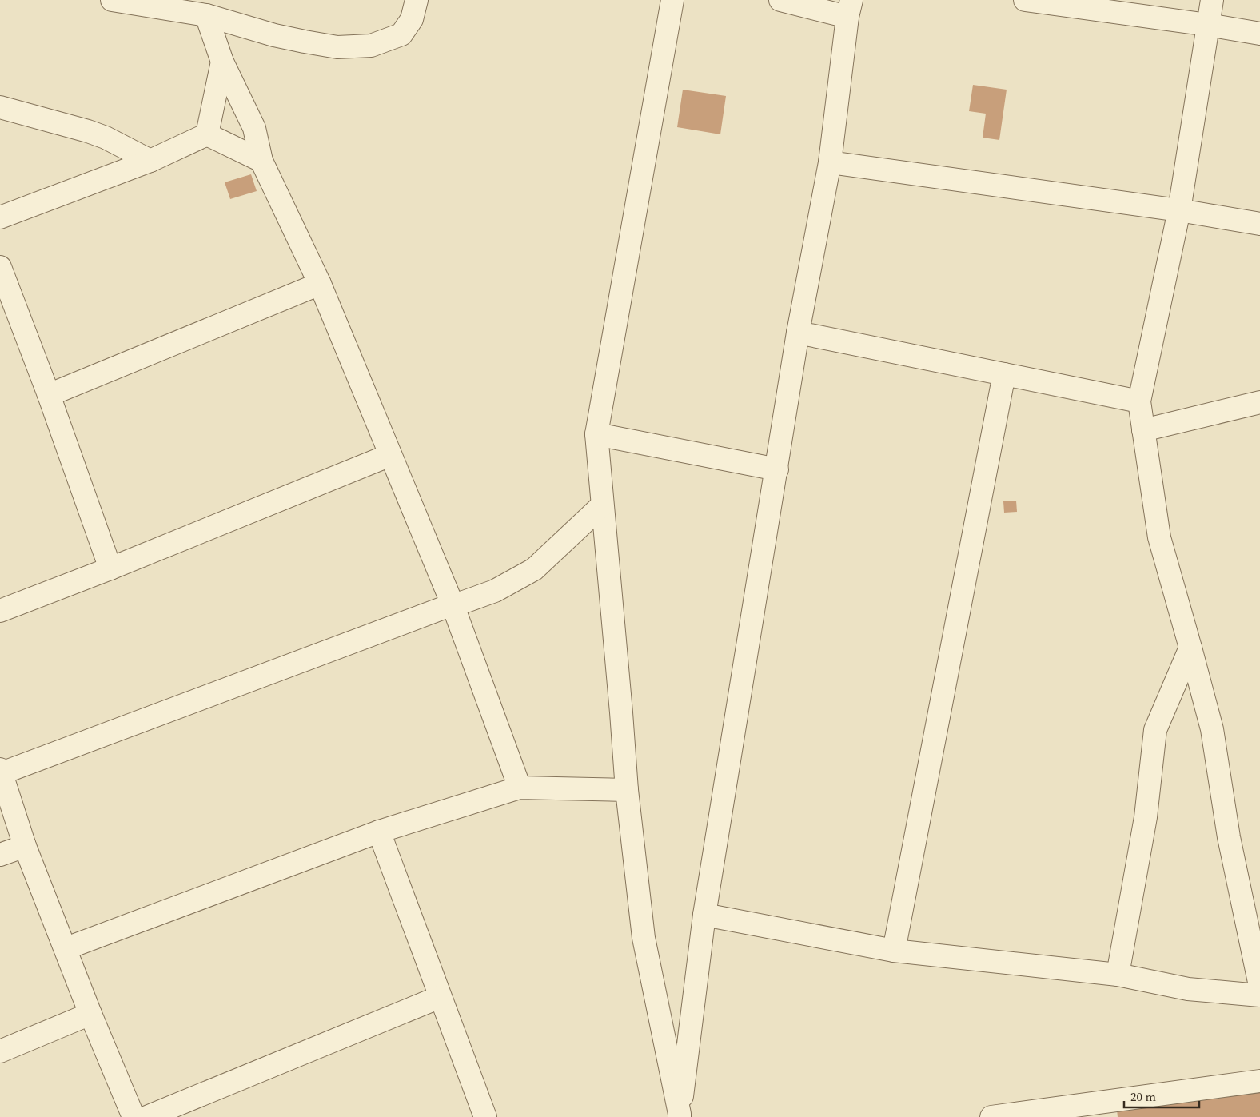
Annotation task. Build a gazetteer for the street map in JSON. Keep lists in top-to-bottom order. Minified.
{"scale_bar":"20 m"}
